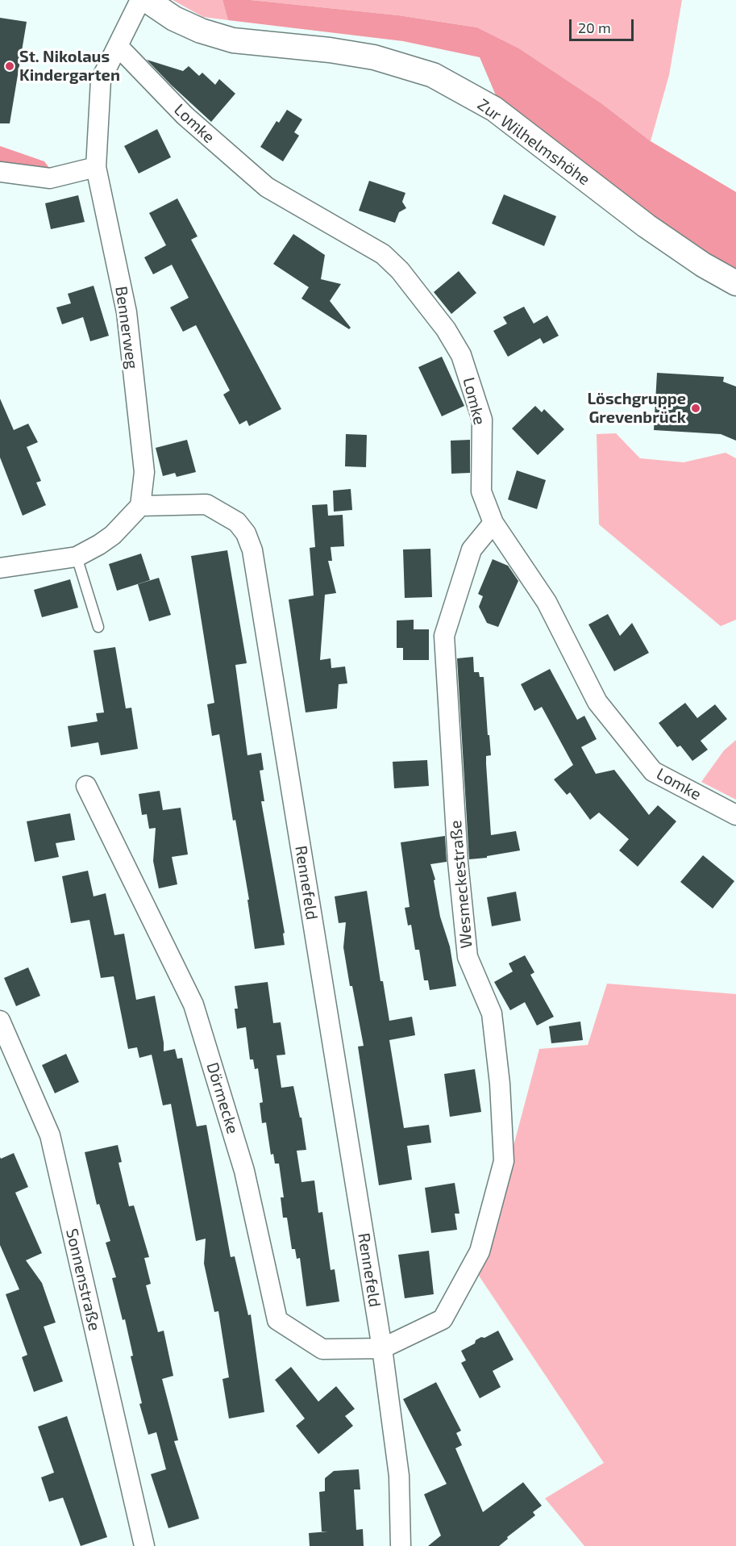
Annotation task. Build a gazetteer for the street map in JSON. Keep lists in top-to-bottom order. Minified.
{"streets":{"street":["Lomke","Zur Wilhelmshöhe","Bennerweg","Rennefeld","Wesmeckestraße","Dörmecke","Sonnenstraße"]},"crossings":[["Lomke","Bennerweg"],["Lomke","Wesmeckestraße"],["Bennerweg","Rennefeld"],["Rennefeld","Wesmeckestraße"],["Rennefeld","Dörmecke"],["Wesmeckestraße","Dörmecke"]],"places":["St. Nikolaus Kindergarten","Löschgruppe Grevenbrück"],"scale_bar":"20 m"}
